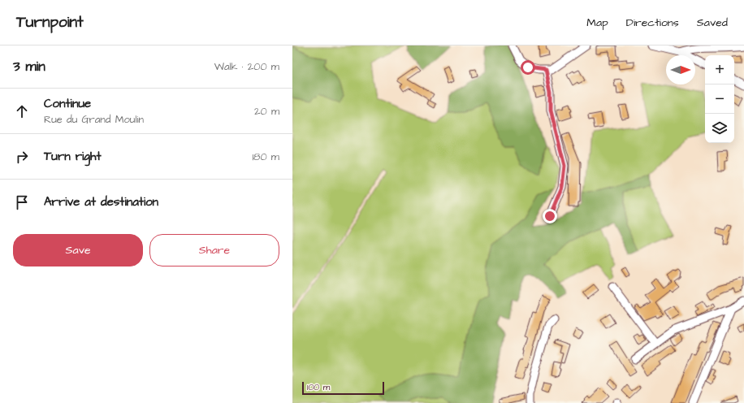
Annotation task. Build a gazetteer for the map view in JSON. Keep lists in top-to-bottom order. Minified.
{"scale_bar":"100 m","north":"right","page":{"header":"Turnpoint","nav":["Map","Directions","Saved"],"heading":["3 min","Walk · 200 m"],"map_buttons":["+","−"],"list":[["Continue","Rue du Grand Moulin","20 m"],["Turn right","180 m"],"Arrive at destination"],"buttons":["Save","Share"],"scale":"100 m"}}
